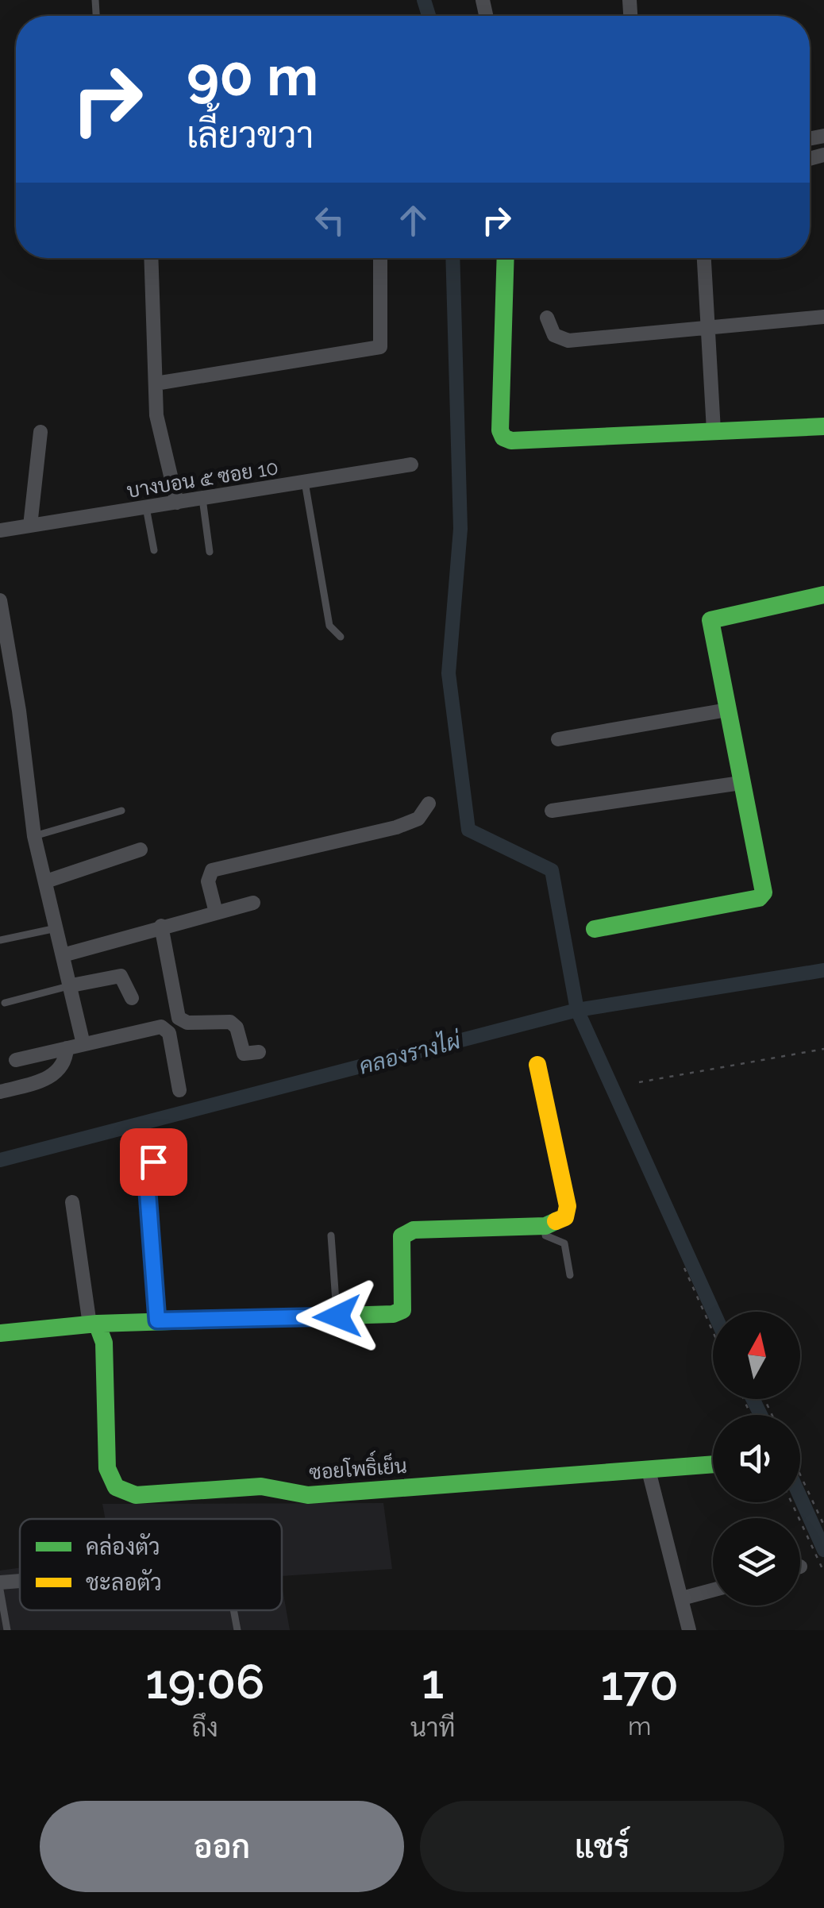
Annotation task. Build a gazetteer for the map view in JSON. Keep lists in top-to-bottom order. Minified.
{"streets":{"street":["บางบอน ๕ ซอย 10","ซอยโพธิ์เย็น"]},"water":["คลองรางไผ่"],"legend":["คล่องตัว","ชะลอตัว"],"north":"top","page":{"turn":["90 m","เลี้ยวขวา"],"eta":["19:06","ถึง","1","นาที","170","m"],"buttons":["ออก","แชร์"]}}
